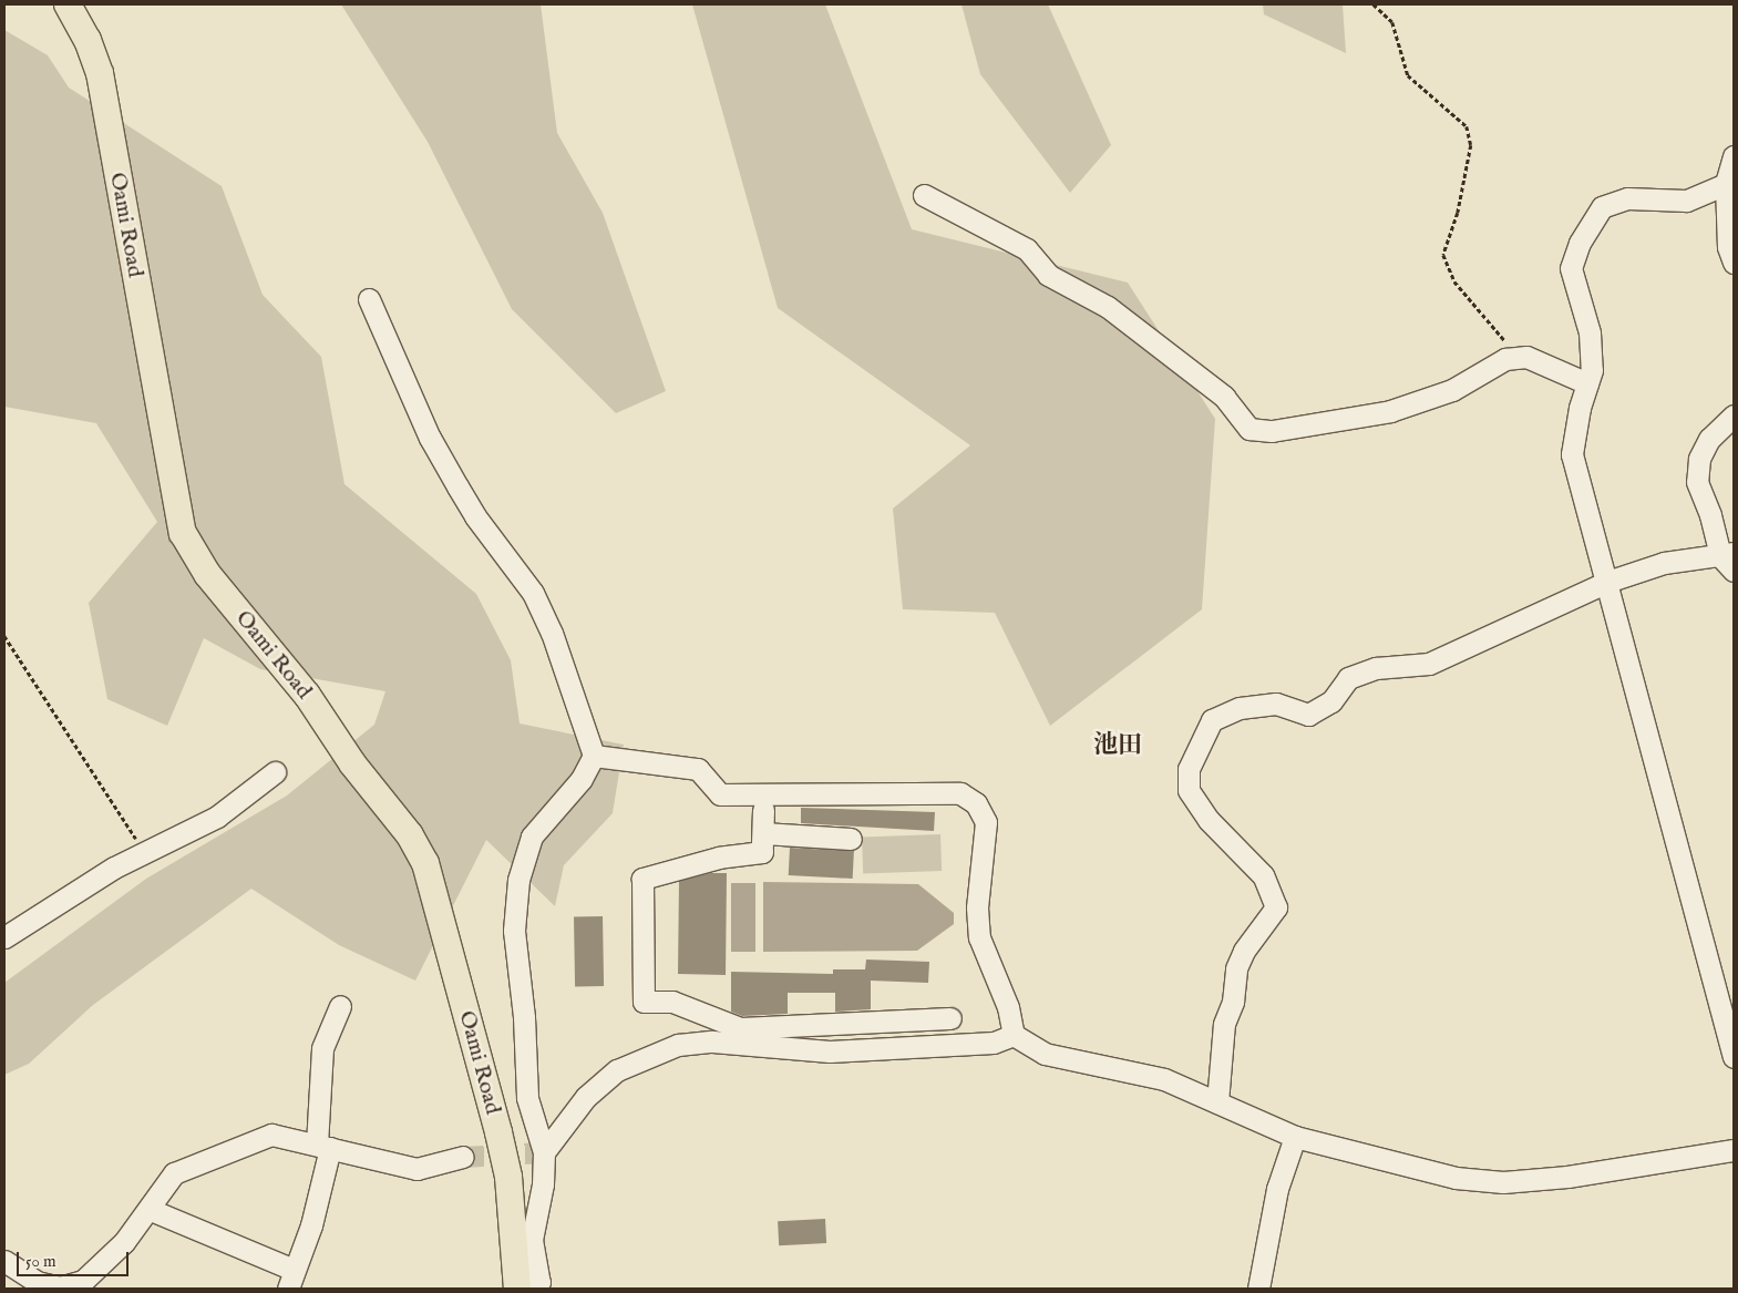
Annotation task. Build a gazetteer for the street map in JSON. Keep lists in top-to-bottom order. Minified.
{"streets":{"main road":["Oami Road"]},"districts":["池田"],"scale_bar":"50 m"}
